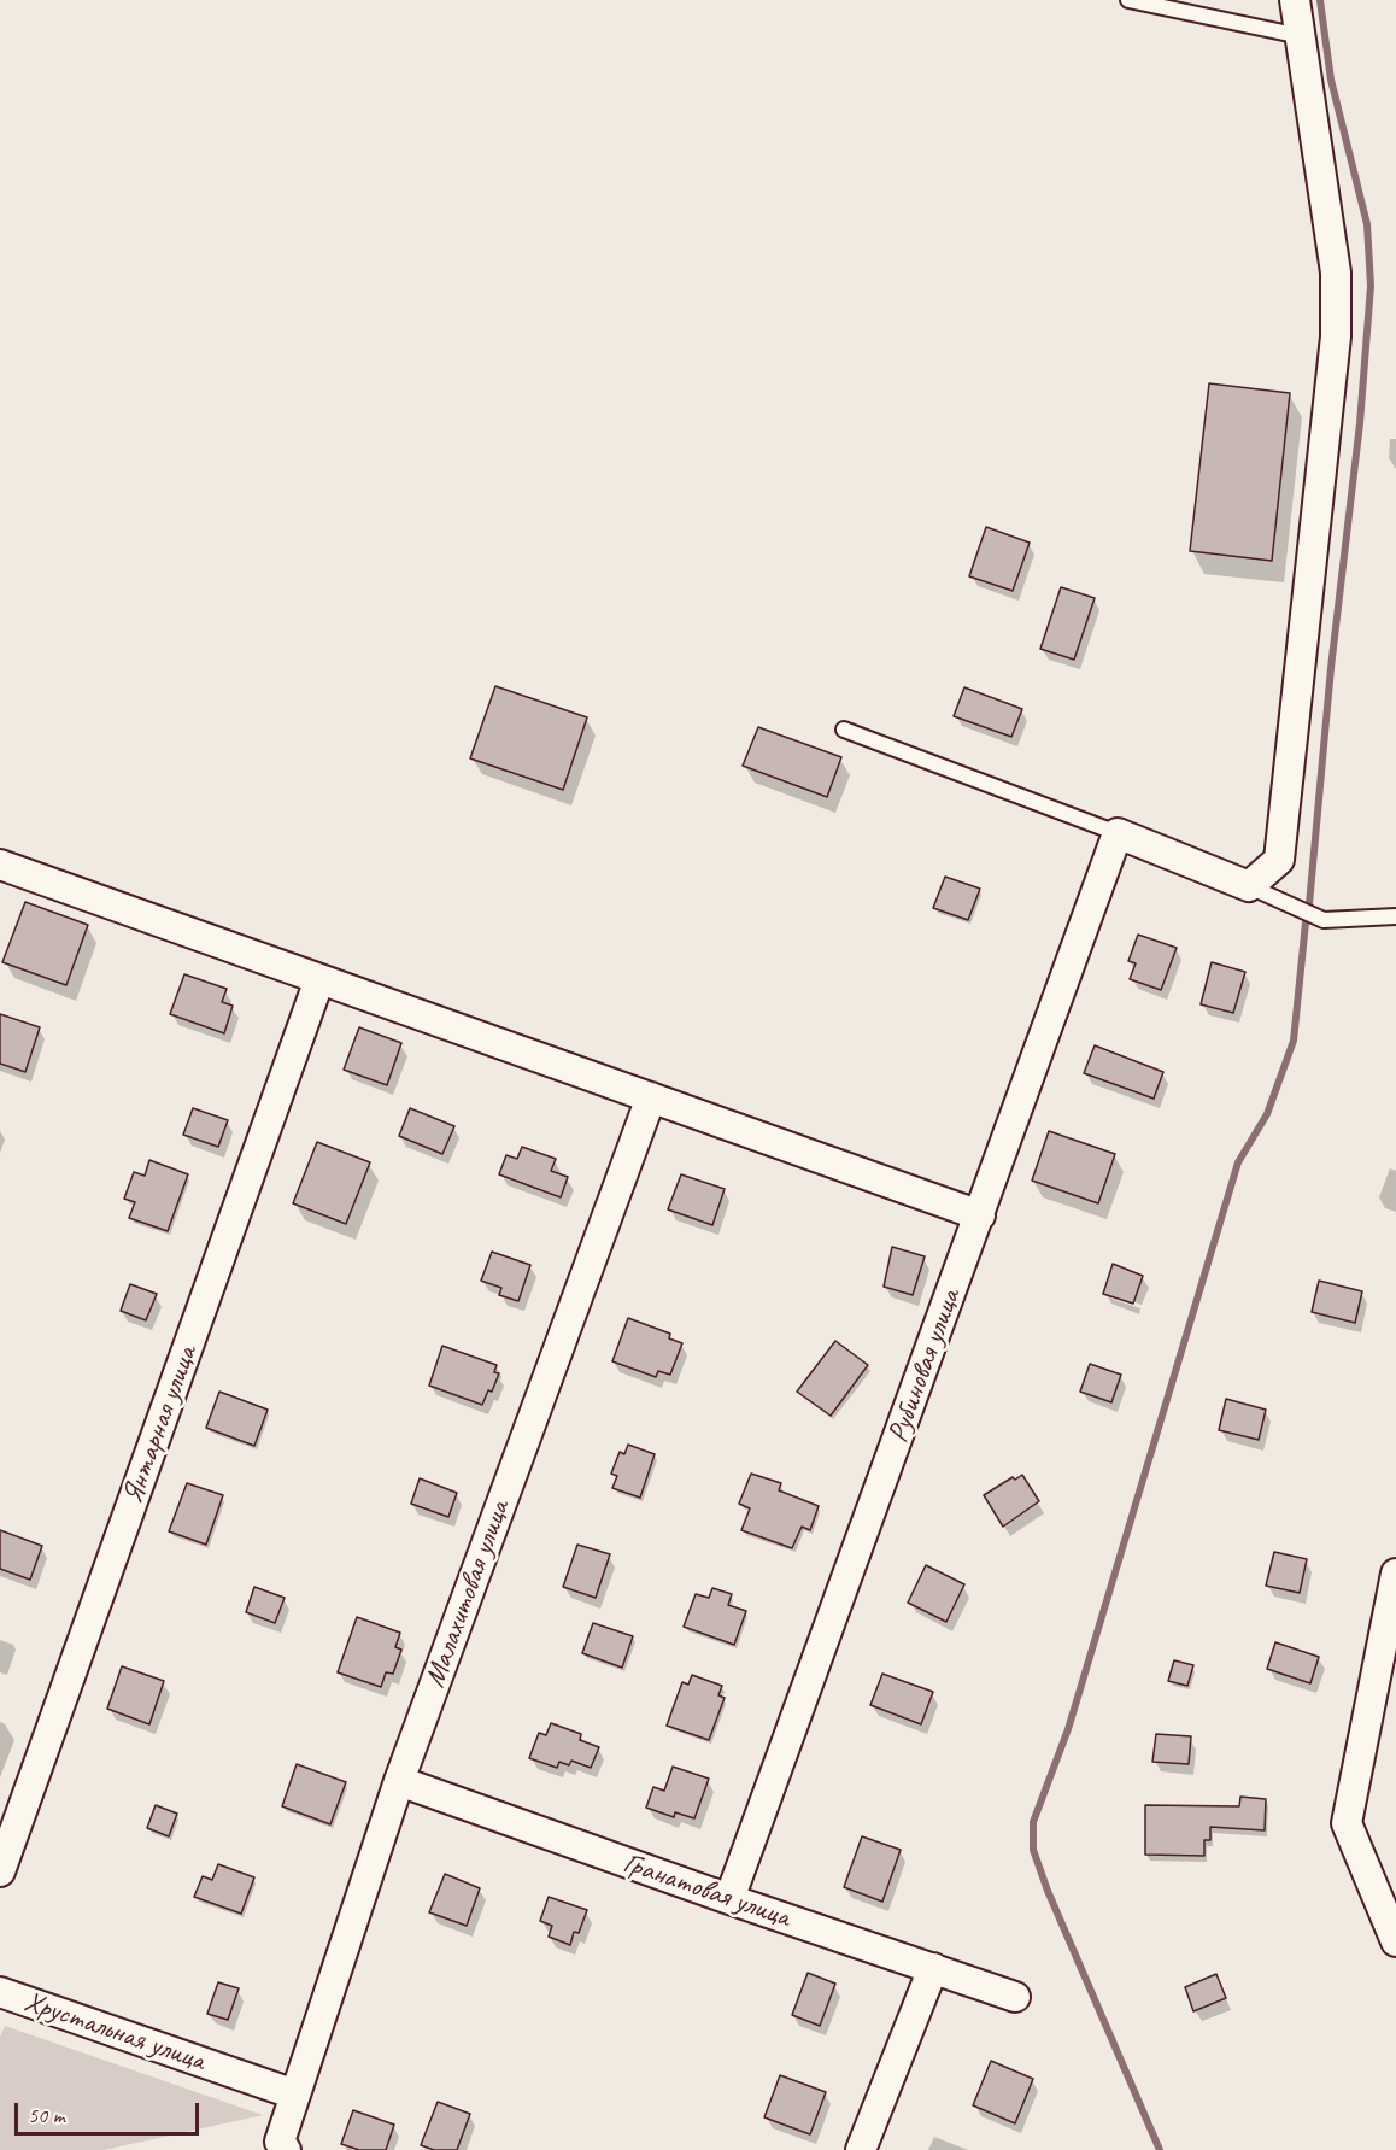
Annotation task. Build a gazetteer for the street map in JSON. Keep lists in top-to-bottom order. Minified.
{"streets":{"street":["Рубиновая улица","Янтарная улица","Малахитовая улица","Гранатовая улица","Хрустальная улица"]},"crossings":[["Рубиновая улица","Гранатовая улица"],["Малахитовая улица","Гранатовая улица"],["Малахитовая улица","Хрустальная улица"]],"scale_bar":"50 m"}
